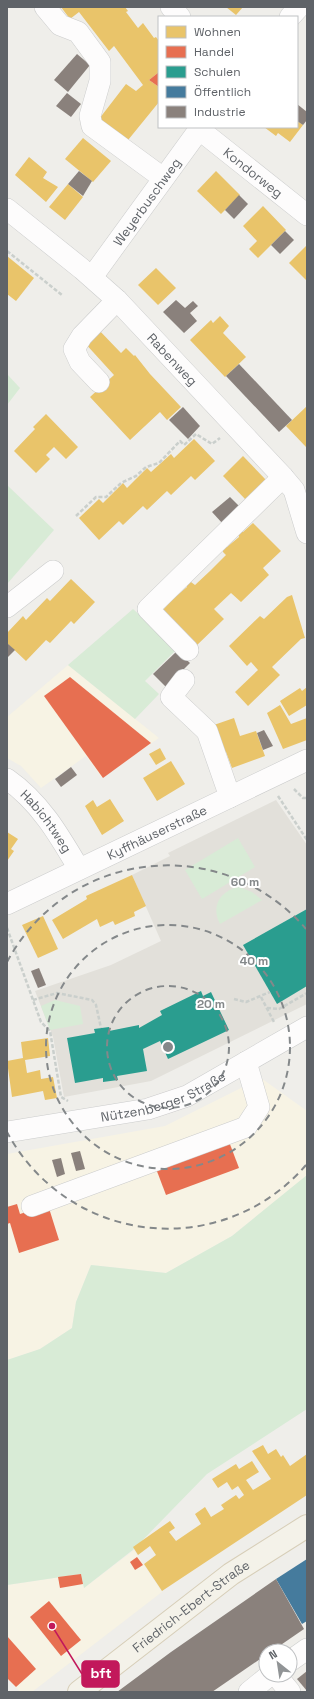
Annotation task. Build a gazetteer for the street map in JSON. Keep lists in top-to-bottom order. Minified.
{"streets":{"main road":["Friedrich-Ebert-Straße"],"street":["Kondorweg","Weyerbuschweg","Rabenweg","Habichtweg","Kyffhäuserstraße","Nützenberger Straße"]},"crossings":[["Kondorweg","Weyerbuschweg"],["Weyerbuschweg","Rabenweg"],["Habichtweg","Kyffhäuserstraße"]],"places":["bft"],"legend":["Wohnen","Handel","Schulen","Öffentlich","Industrie"],"north":"top left","rings":["60 m","40 m","20 m"]}
